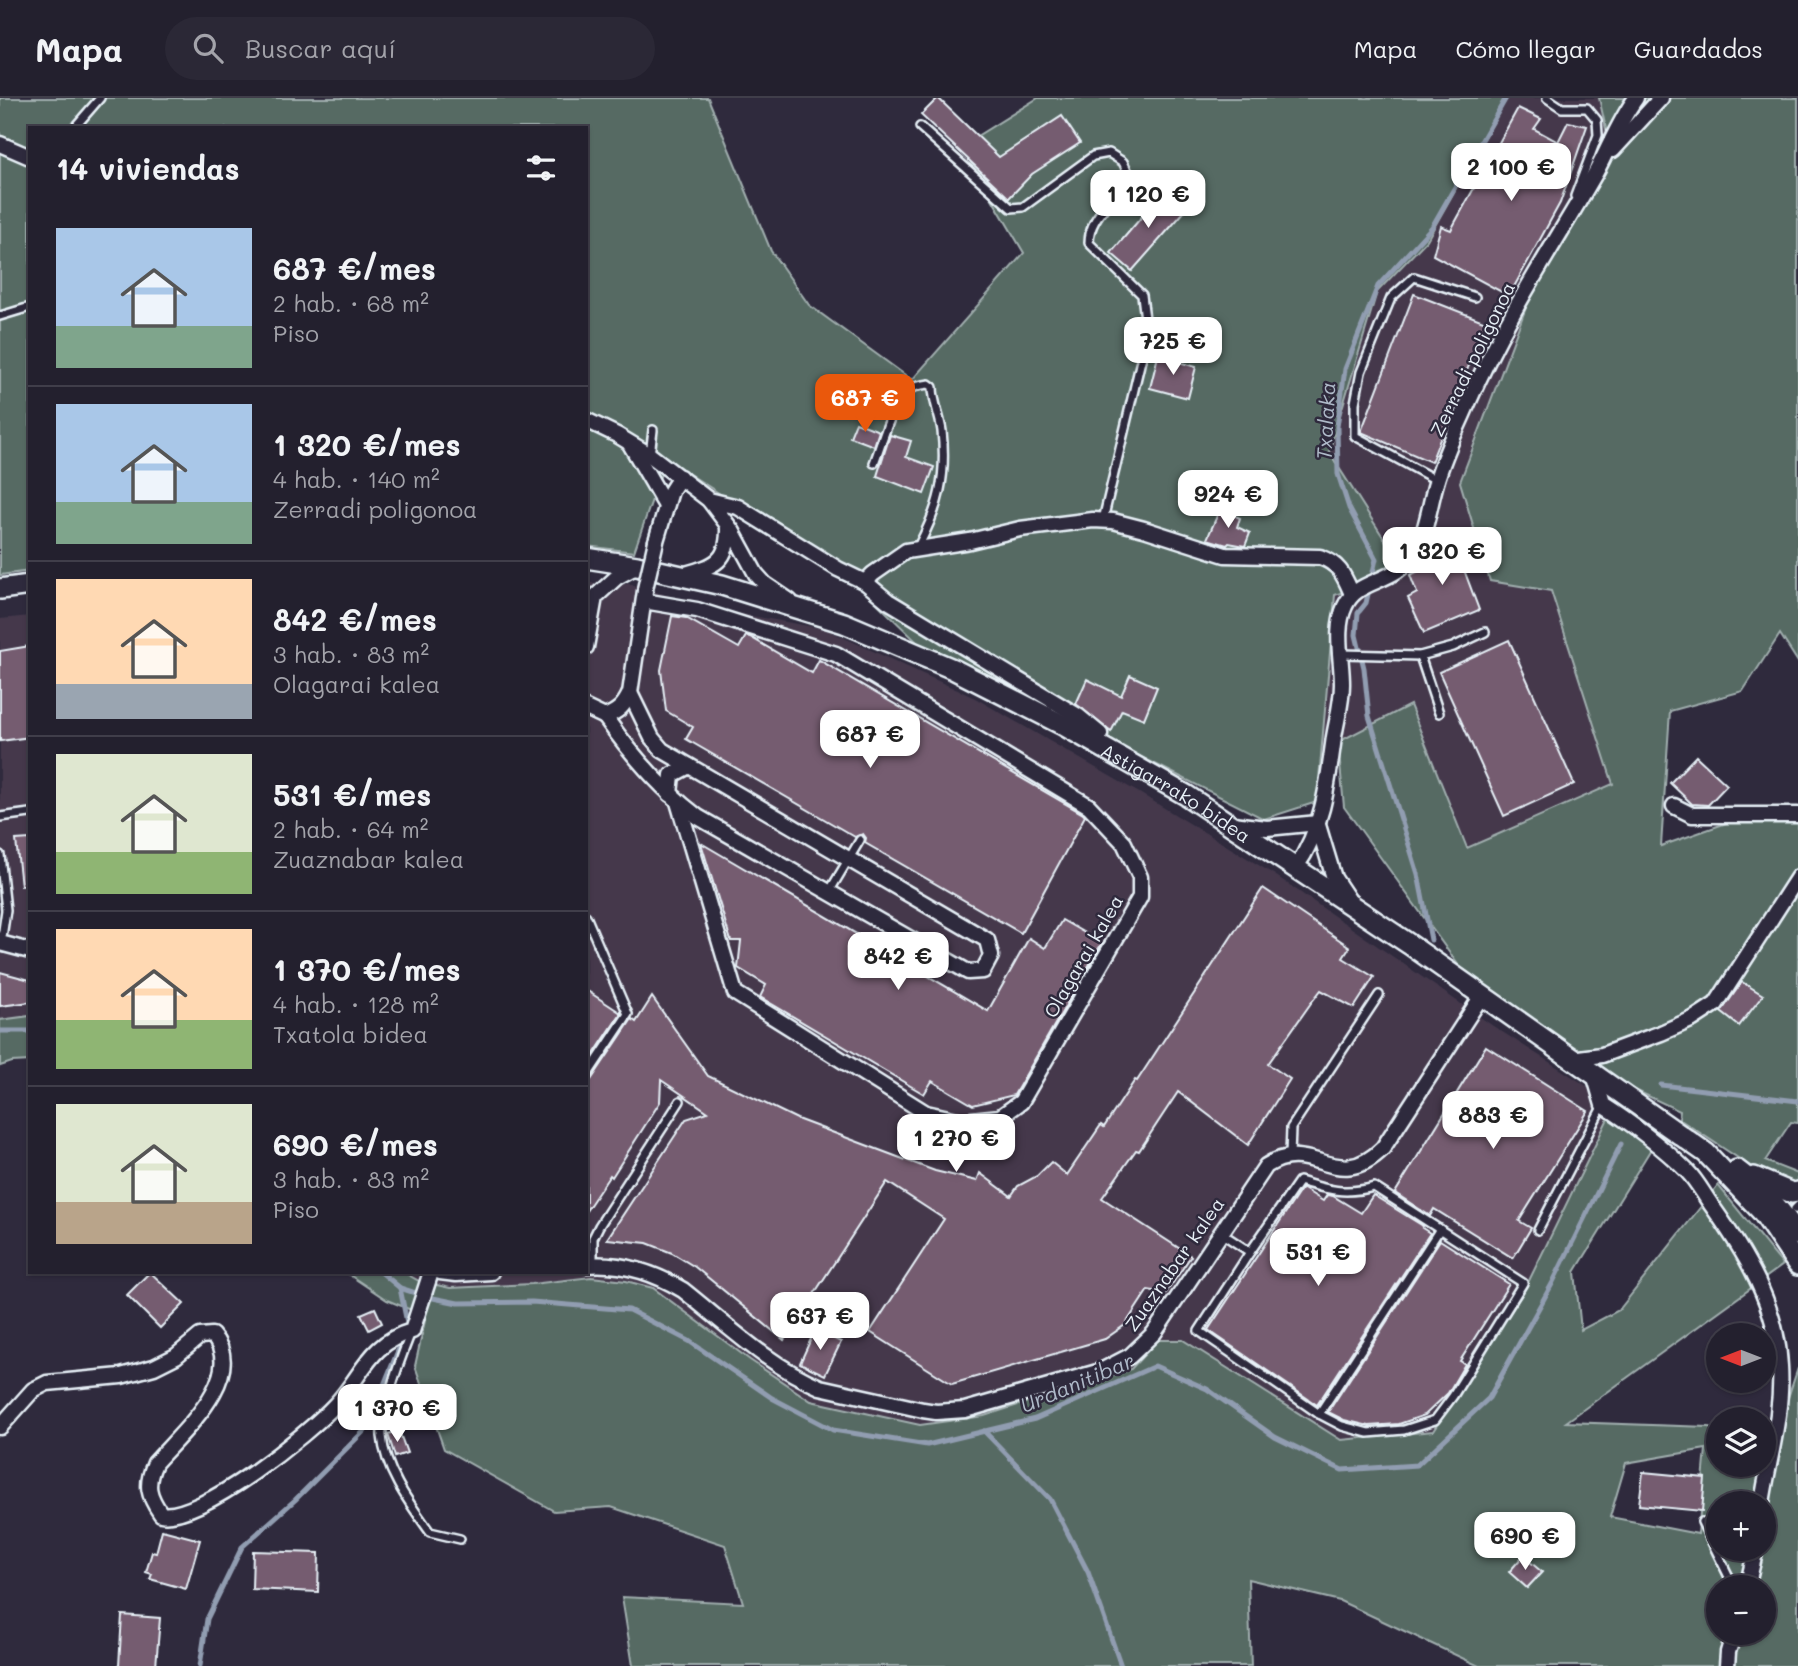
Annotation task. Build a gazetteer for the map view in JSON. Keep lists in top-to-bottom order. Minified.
{"streets":{"main road":["Astigarrako bidea"],"street":["Zerradi poligonoa","Olagarai kalea","Zuaznabar kalea"]},"water":["Txalaka","Urdanitibar"],"north":"left","page":{"header":"Mapa","search":"Buscar aquí","nav":["Mapa","Cómo llegar","Guardados"],"heading":"14 viviendas","price":["2 100 €","1 120 €","725 €","687 €","924 €","1 320 €","687 €","842 €","883 €","1 270 €","531 €","637 €","1 370 €","690 €"],"list":[{"name":"687 €/mes","note":"2 hab. · 68 m² · Piso"},{"name":"1 320 €/mes","note":"4 hab. · 140 m² · Zerradi poligonoa"},{"name":"842 €/mes","note":"3 hab. · 83 m² · Olagarai kalea"},{"name":"531 €/mes","note":"2 hab. · 64 m² · Zuaznabar kalea"},{"name":"1 370 €/mes","note":"4 hab. · 128 m² · Txatola bidea"},{"name":"690 €/mes","note":"3 hab. · 83 m² · Piso"}],"map_buttons":["+","−"]}}
